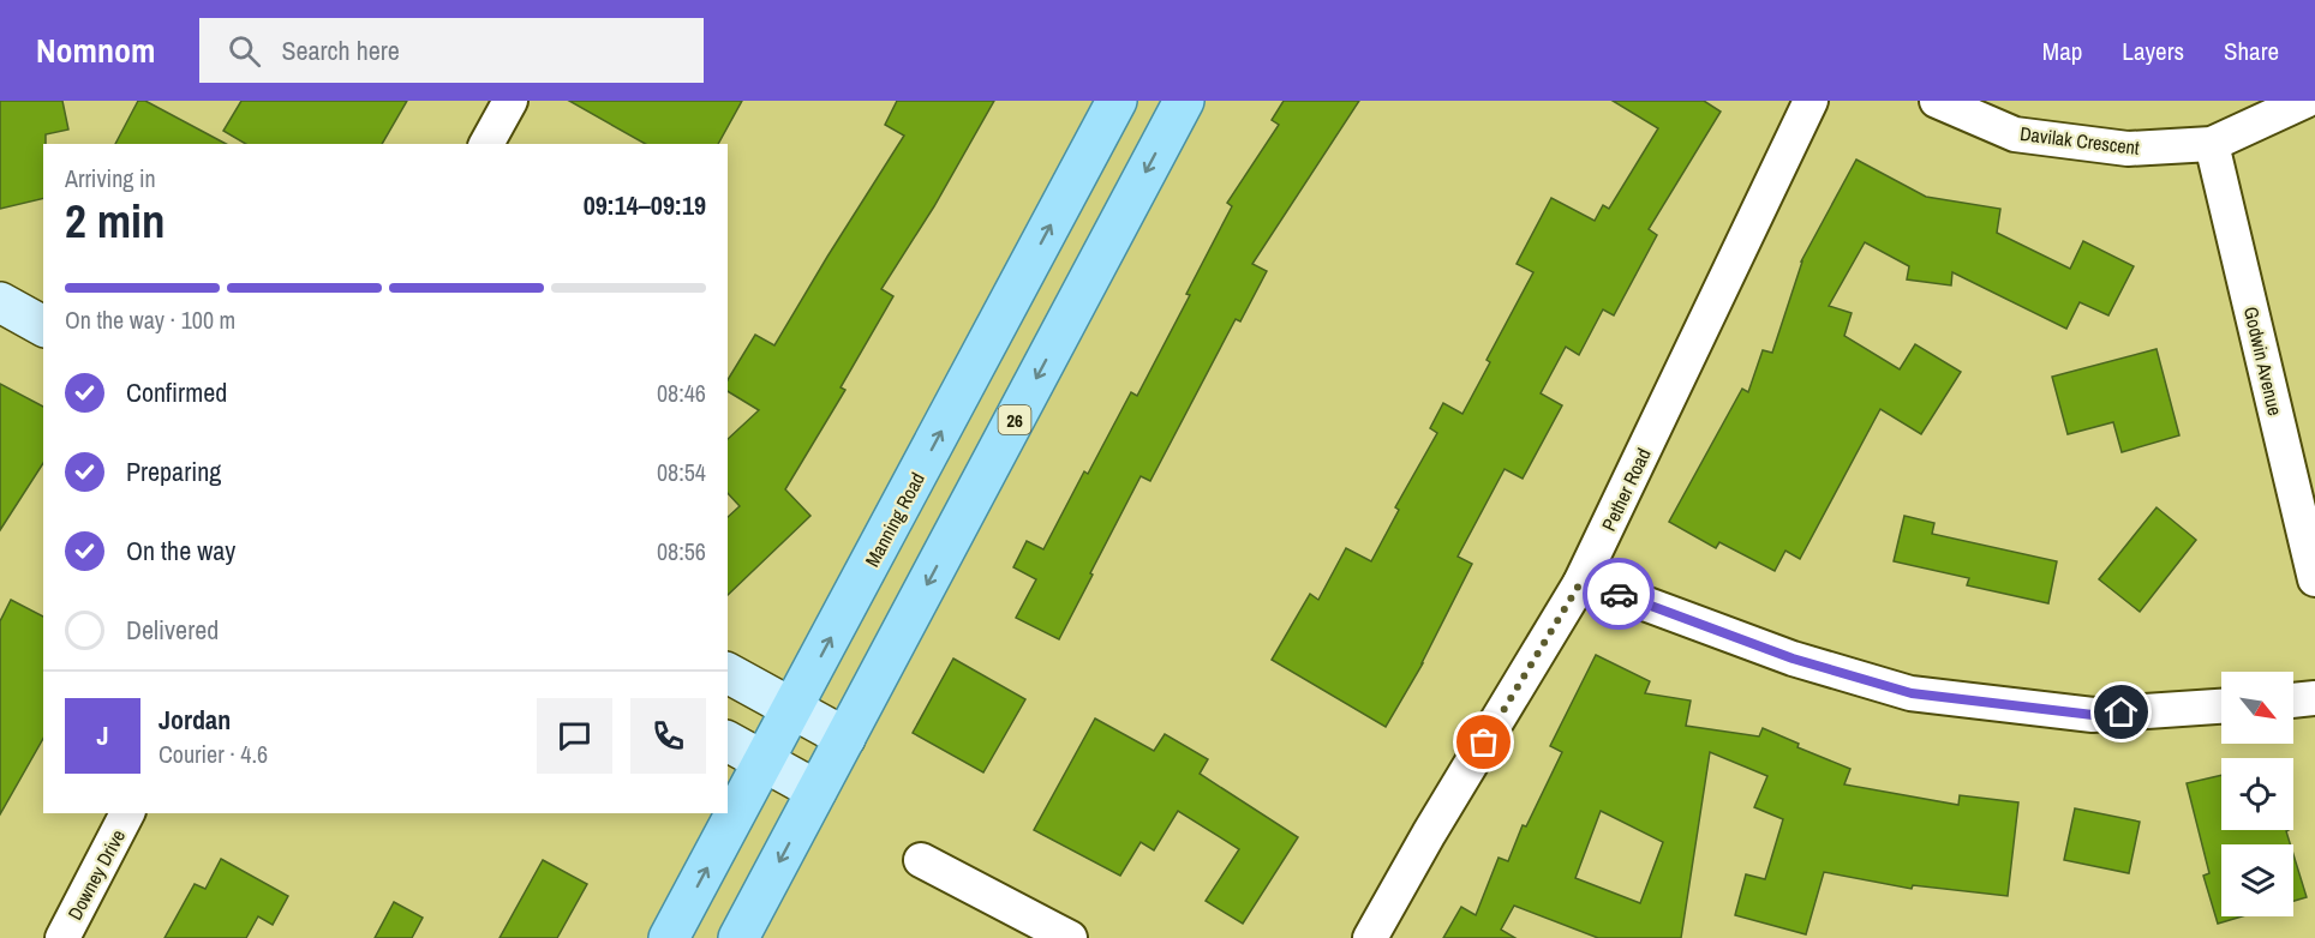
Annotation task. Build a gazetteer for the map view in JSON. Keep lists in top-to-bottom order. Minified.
{"streets":{"main road":["26","Manning Road"],"street":["Davilak Crescent","Godwin Avenue","Pether Road","Downey Drive"]},"crossings":[["Davilak Crescent","Godwin Avenue"]],"north":"bottom right","page":{"header":"Nomnom","search":"Search here","nav":["Map","Layers","Share"],"heading":["2 min","Arriving in","09:14–09:19"],"panel":["Jordan","Courier · 4.6"],"bar":"On the way · 100 m","list":[["Confirmed","08:46"],["Preparing","08:54"],["On the way","08:56"],"Delivered"],"round":"J"}}
